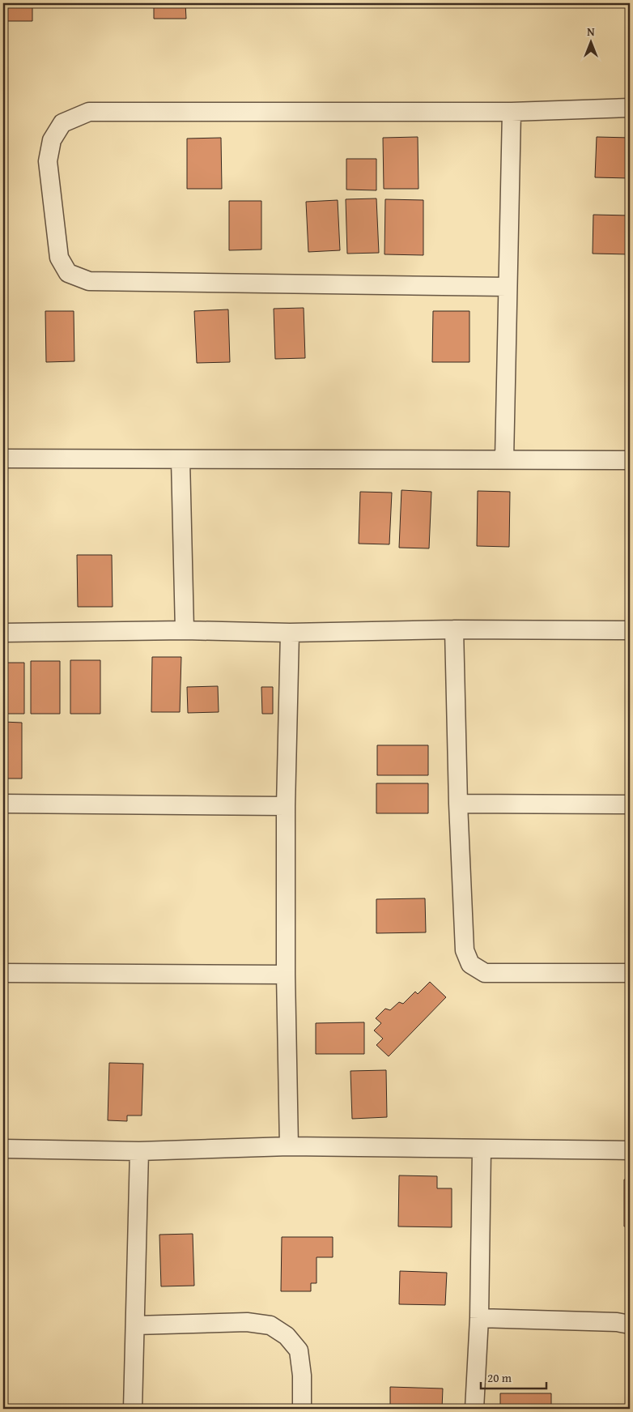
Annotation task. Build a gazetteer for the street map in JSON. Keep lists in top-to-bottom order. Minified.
{"scale_bar":"20 m","north":"top"}
